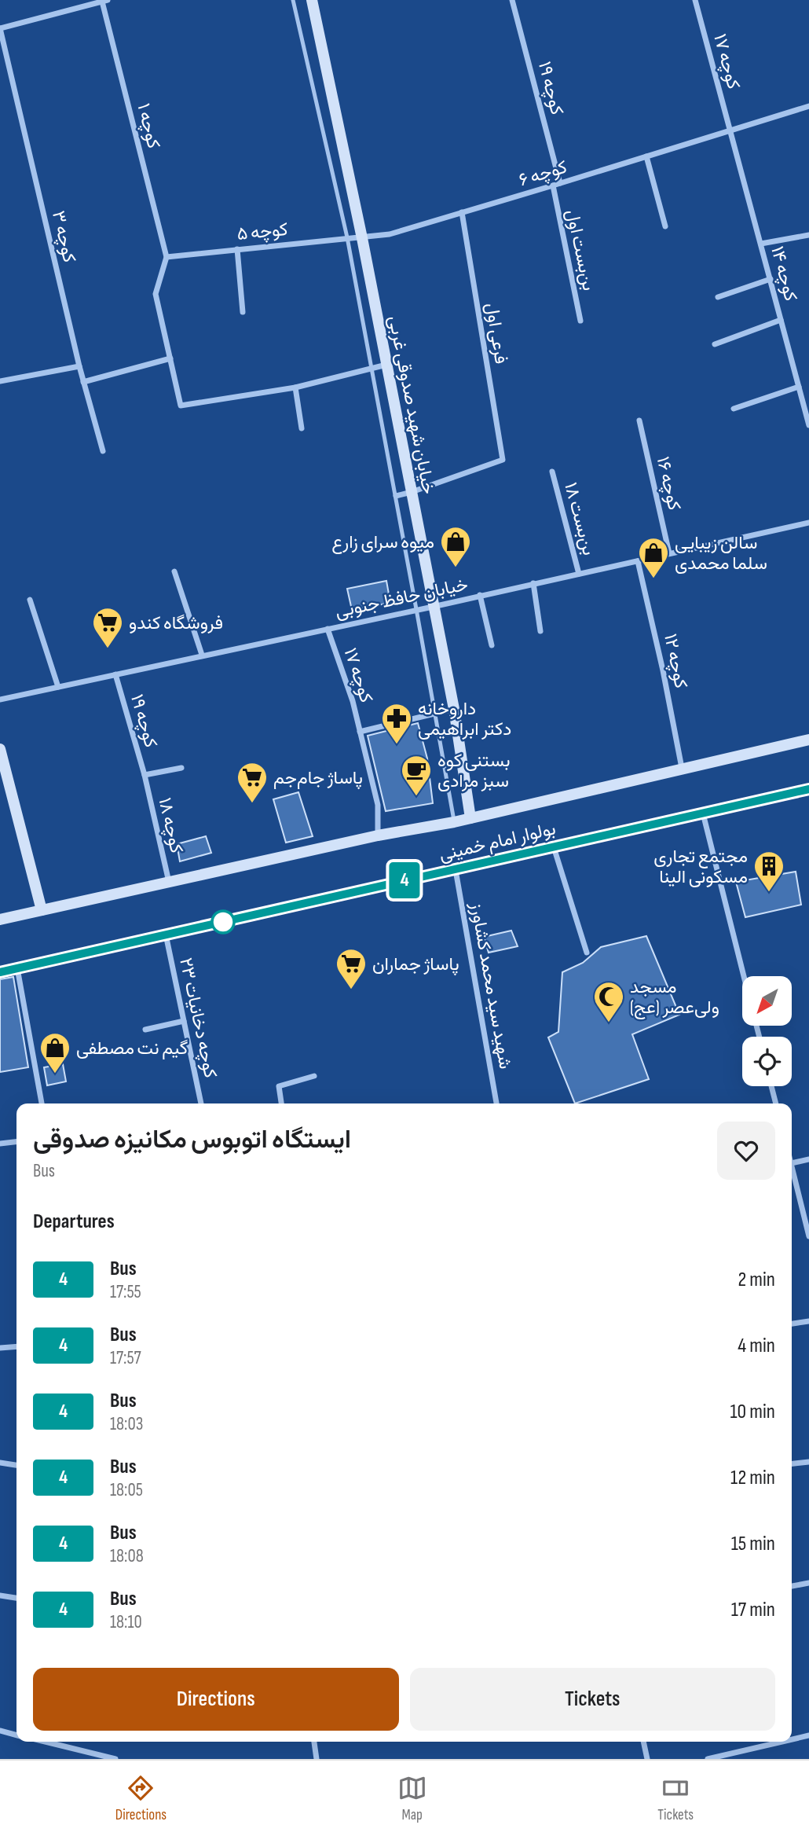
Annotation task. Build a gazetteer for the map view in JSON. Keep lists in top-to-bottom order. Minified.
{"streets":{"main road":["خیابان شهید صدوقی غربی","بولوار امام خمینی"],"street":["کوچه ۱۷","کوچه ۱۹","کوچه ۱","کوچه ۶","کوچه ۵","کوچه ۳","بن‌بست اول","کوچه ۱۴","فرعی اول","کوچه ۱۶","بن‌بست ۱۸","خیابان حافظ جنوبی","کوچه ۱۲","کوچه ۱۸","شهید سید محمد کشاورز","کوچه دخانیات ۲۳"]},"crossings":[["کوچه ۱۷","کوچه ۶"],["کوچه ۱۷","کوچه ۱۴"],["کوچه ۱۷","خیابان حافظ جنوبی"],["کوچه ۱۹","کوچه ۶"],["کوچه ۱۹","خیابان حافظ جنوبی"],["کوچه ۱۹","کوچه ۱۸"],["کوچه ۱","کوچه ۵"],["کوچه ۶","کوچه ۵"],["کوچه ۶","بن‌بست اول"],["کوچه ۶","کوچه ۱۴"],["کوچه ۶","فرعی اول"],["کوچه ۶","خیابان شهید صدوقی غربی"],["کوچه ۵","خیابان شهید صدوقی غربی"],["فرعی اول","خیابان شهید صدوقی غربی"],["خیابان شهید صدوقی غربی","خیابان حافظ جنوبی"],["خیابان شهید صدوقی غربی","بولوار امام خمینی"],["کوچه ۱۶","خیابان حافظ جنوبی"],["بن‌بست ۱۸","خیابان حافظ جنوبی"],["خیابان حافظ جنوبی","کوچه ۱۲"],["کوچه ۱۲","بولوار امام خمینی"],["کوچه ۱۸","بولوار امام خمینی"],["بولوار امام خمینی","شهید سید محمد کشاورز"],["بولوار امام خمینی","کوچه دخانیات ۲۳"]],"places":{"shop":["میوه سرای زارع","سالن زیبایی سلما محمدی","گیم نت مصطفی"],"supermarket":["فروشگاه کندو","پاساژ جام‌جم","پاساژ جماران"],"pharmacy":["داروخانه دکتر ابراهیمی"],"cafe":["بستنی کوه سبز مرادی"],"building":["مجتمع تجاری مسکونی الینا"],"mosque":["مسجد ولی‌عصر (عج)"]},"lines":["bus line 4"],"north":"bottom left","page":{"on_map":"4","heading":[["ایستگاه اتوبوس مکانیزه صدوقی","Bus"],"Departures"],"list":[{"mark":"4","name":"Bus","note":"17:55","value":"2 min"},{"mark":"4","name":"Bus","note":"17:57","value":"4 min"},{"mark":"4","name":"Bus","note":"18:03","value":"10 min"},{"mark":"4","name":"Bus","note":"18:05","value":"12 min"},{"mark":"4","name":"Bus","note":"18:08","value":"15 min"},{"mark":"4","name":"Bus","note":"18:10","value":"17 min"}],"buttons":["Directions","Tickets"],"tabs":["Directions","Map","Tickets"]}}
